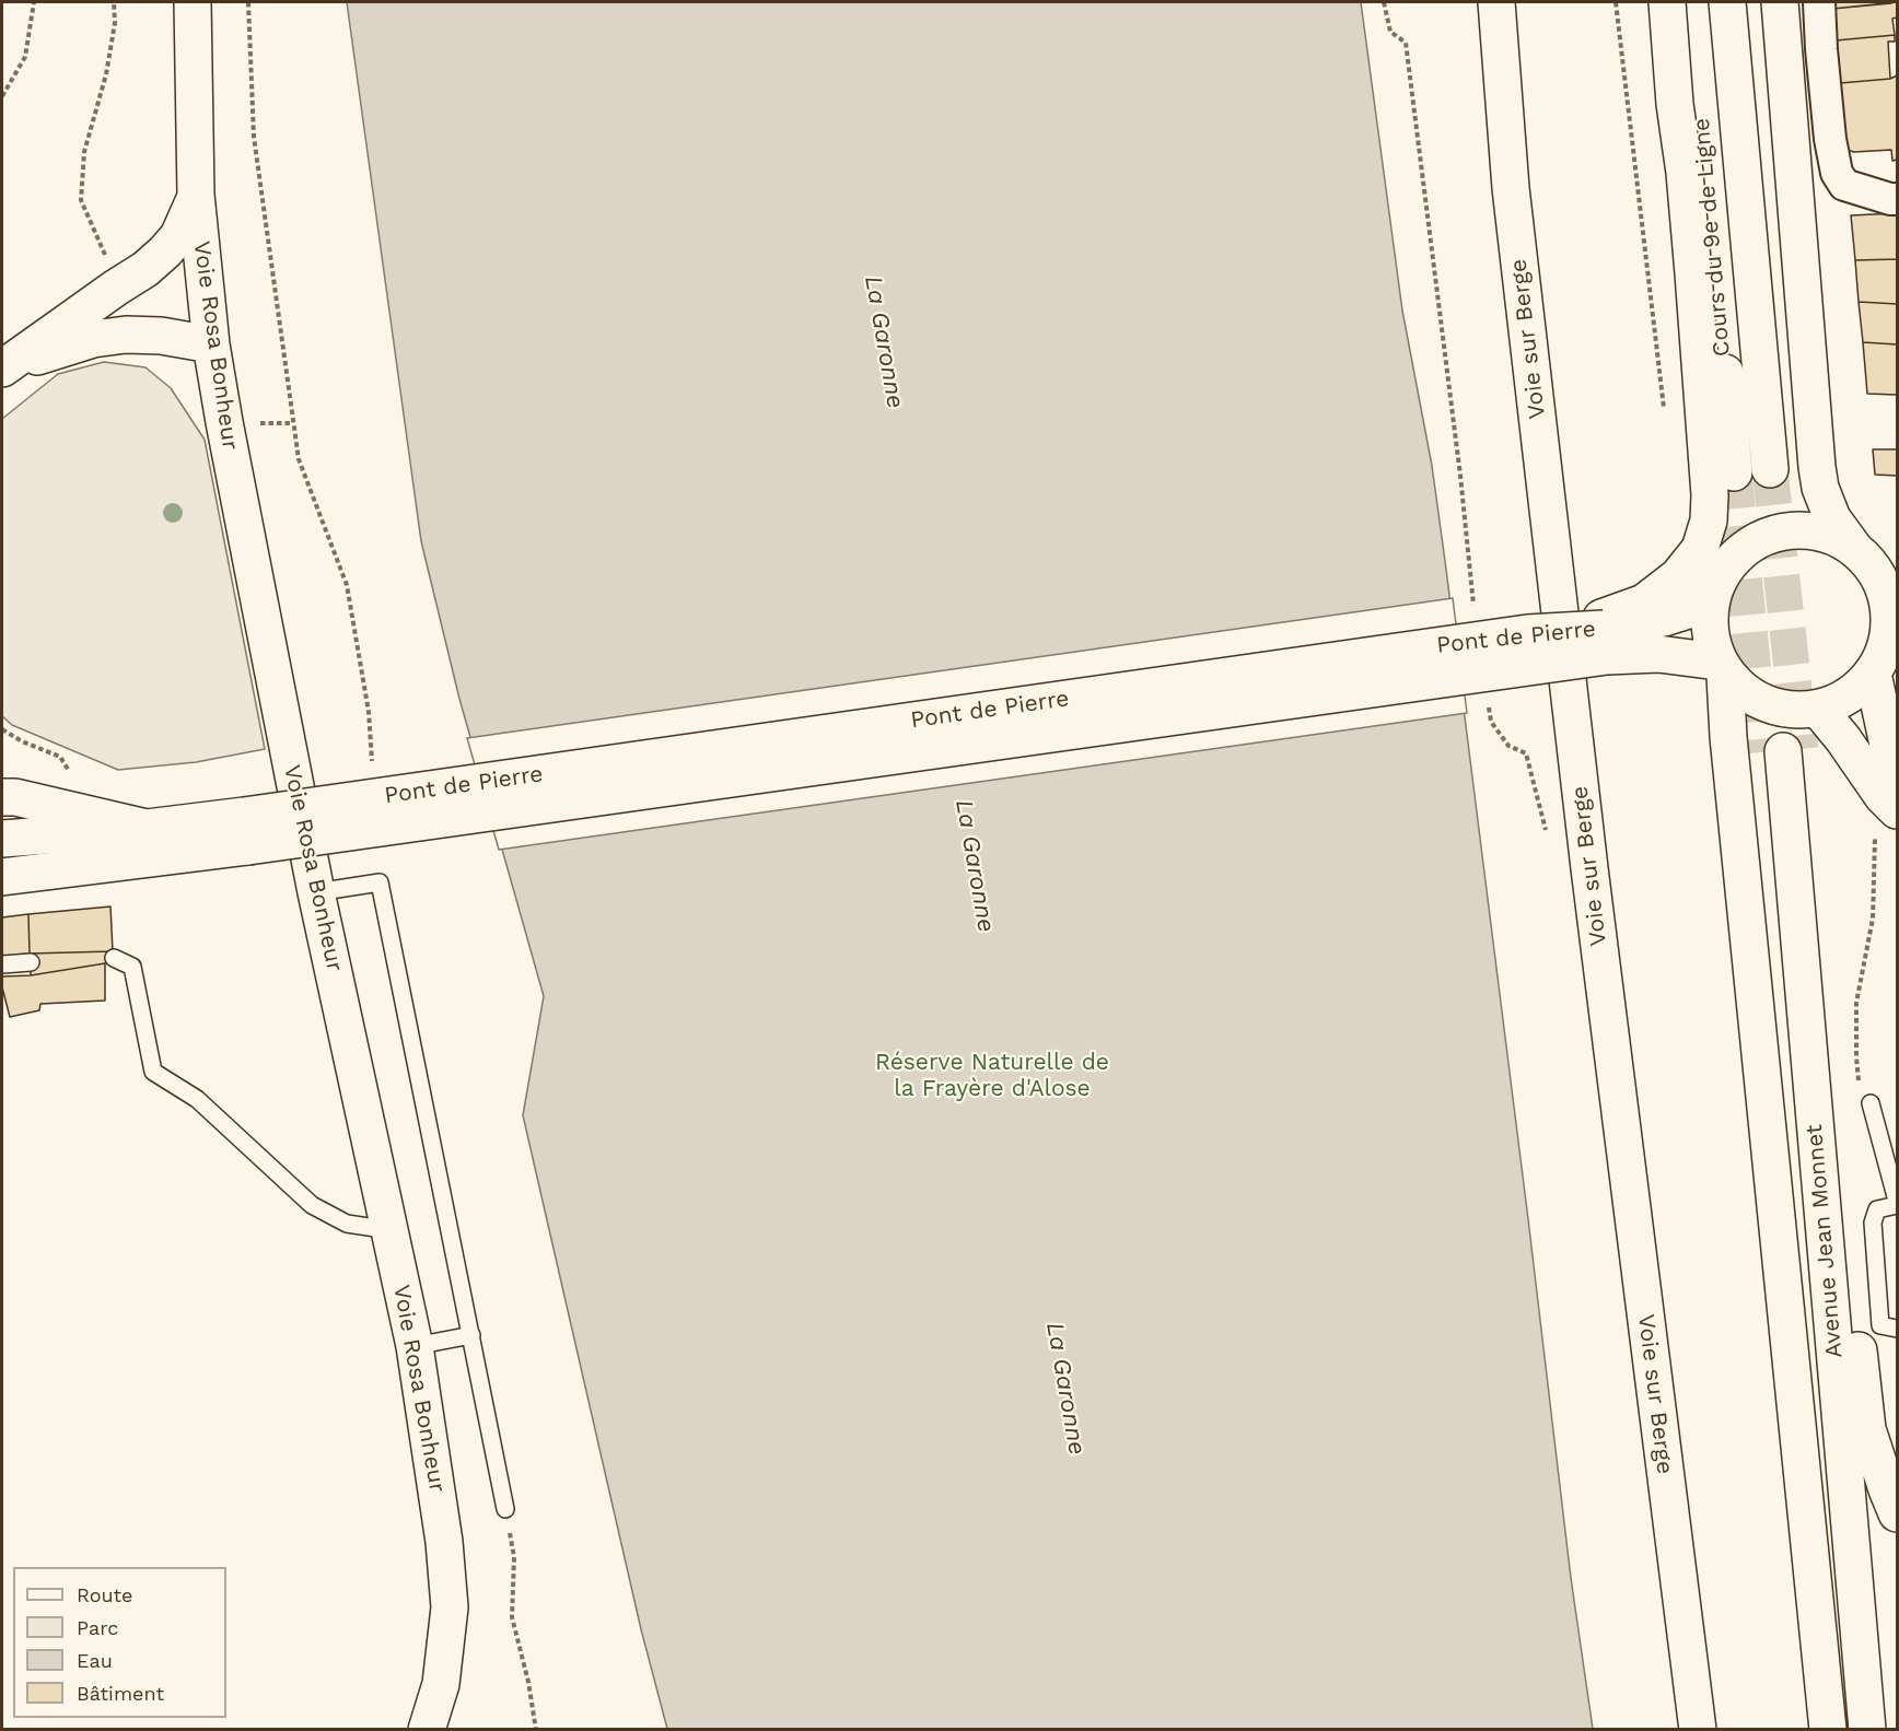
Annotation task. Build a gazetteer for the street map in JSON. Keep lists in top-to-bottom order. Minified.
{"streets":{"main road":["Cours du 9e de Ligne","Voie sur Berge","Voie Rosa Bonheur","Pont de Pierre","Avenue Jean Monnet"]},"water":["La Garonne"],"parks":["Réserve Naturelle de la Frayère d'Alose"],"legend":["Route","Parc","Eau","Bâtiment"]}
